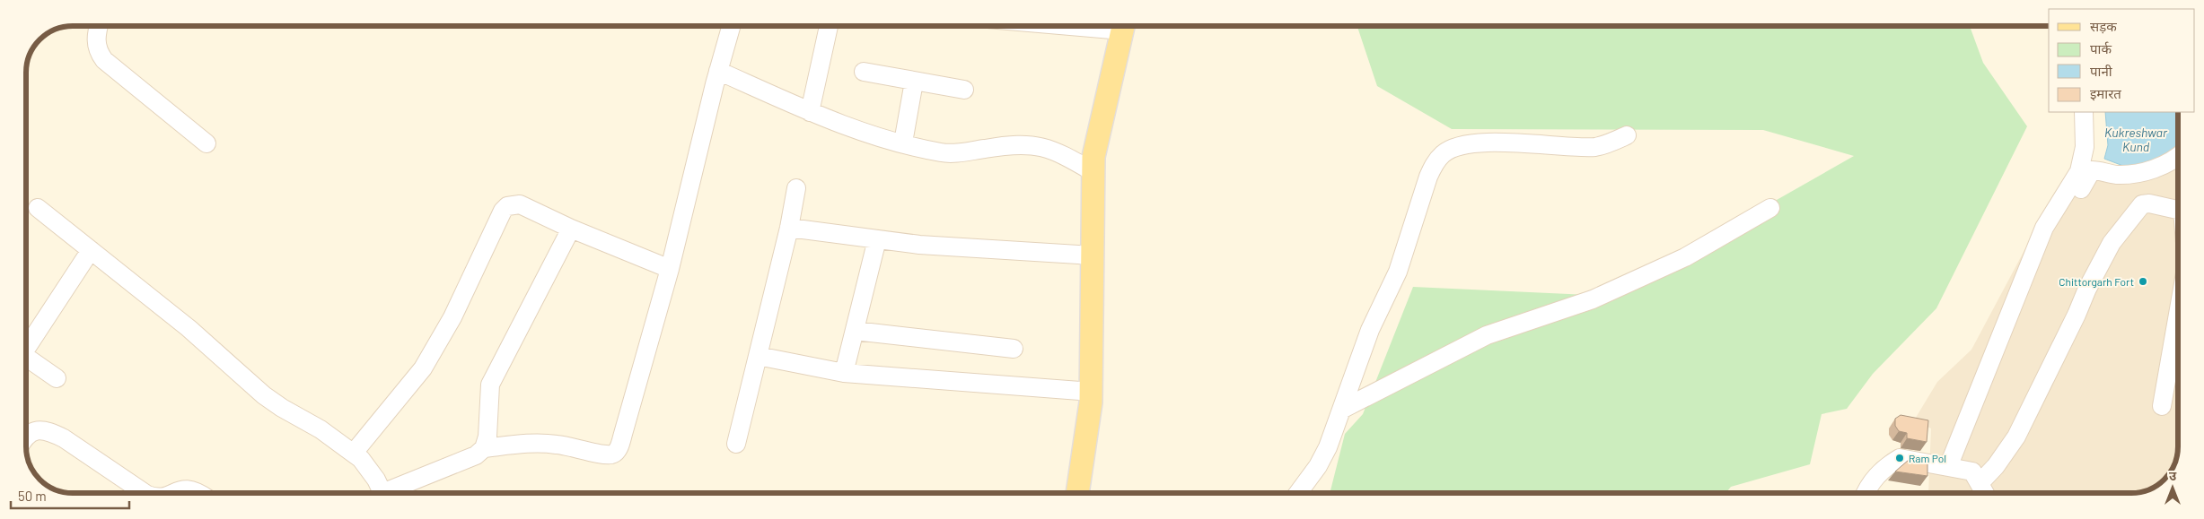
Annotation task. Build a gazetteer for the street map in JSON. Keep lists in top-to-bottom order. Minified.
{"water":["Kukreshwar Kund"],"places":["Chittorgarh Fort","Ram Pol"],"legend":["सड़क","पार्क","पानी","इमारत"],"scale_bar":"50 m","north":"top"}
